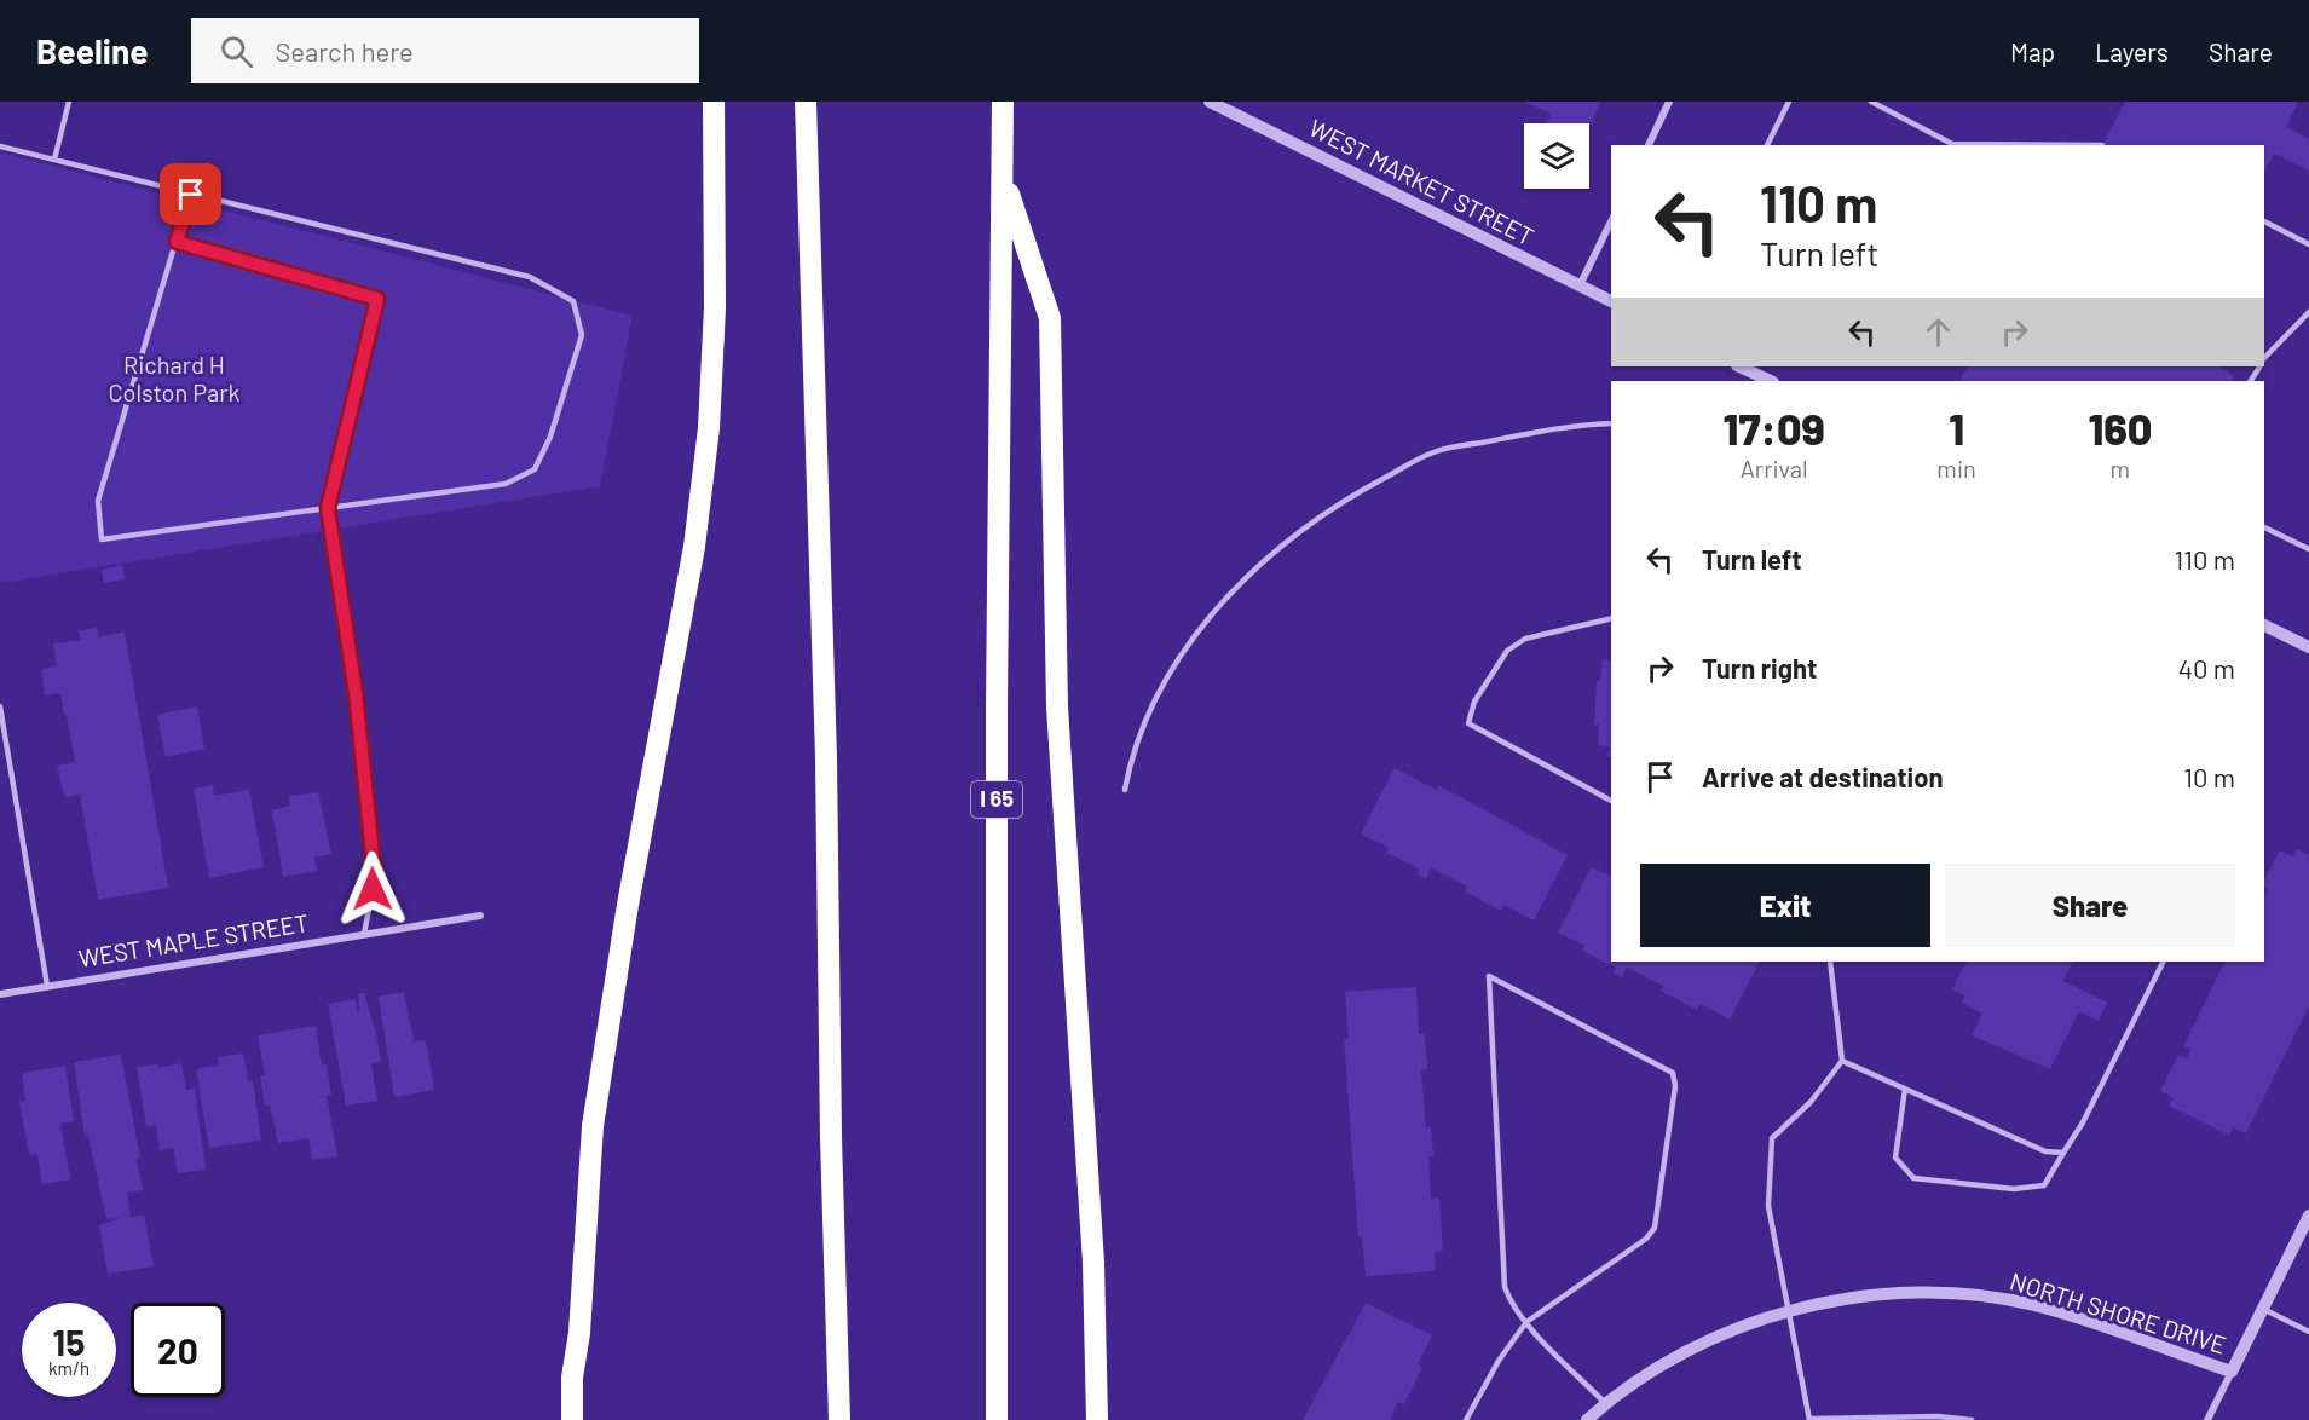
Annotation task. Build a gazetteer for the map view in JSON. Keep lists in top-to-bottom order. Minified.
{"streets":{"highway":["I 65"],"street":["WEST MARKET STREET","WEST MAPLE STREET","NORTH SHORE DRIVE"]},"parks":["Richard H Colston Park"],"page":{"header":"Beeline","search":"Search here","nav":["Map","Layers","Share"],"turn":["110 m","Turn left"],"eta":["17:09","Arrival","1","min","160","m"],"list":[{"name":"Turn left","value":"110 m"},{"name":"Turn right","value":"40 m"},{"name":"Arrive at destination","value":"10 m"}],"buttons":["Exit","Share"],"speed":"15 km/h","limit":"20"}}
